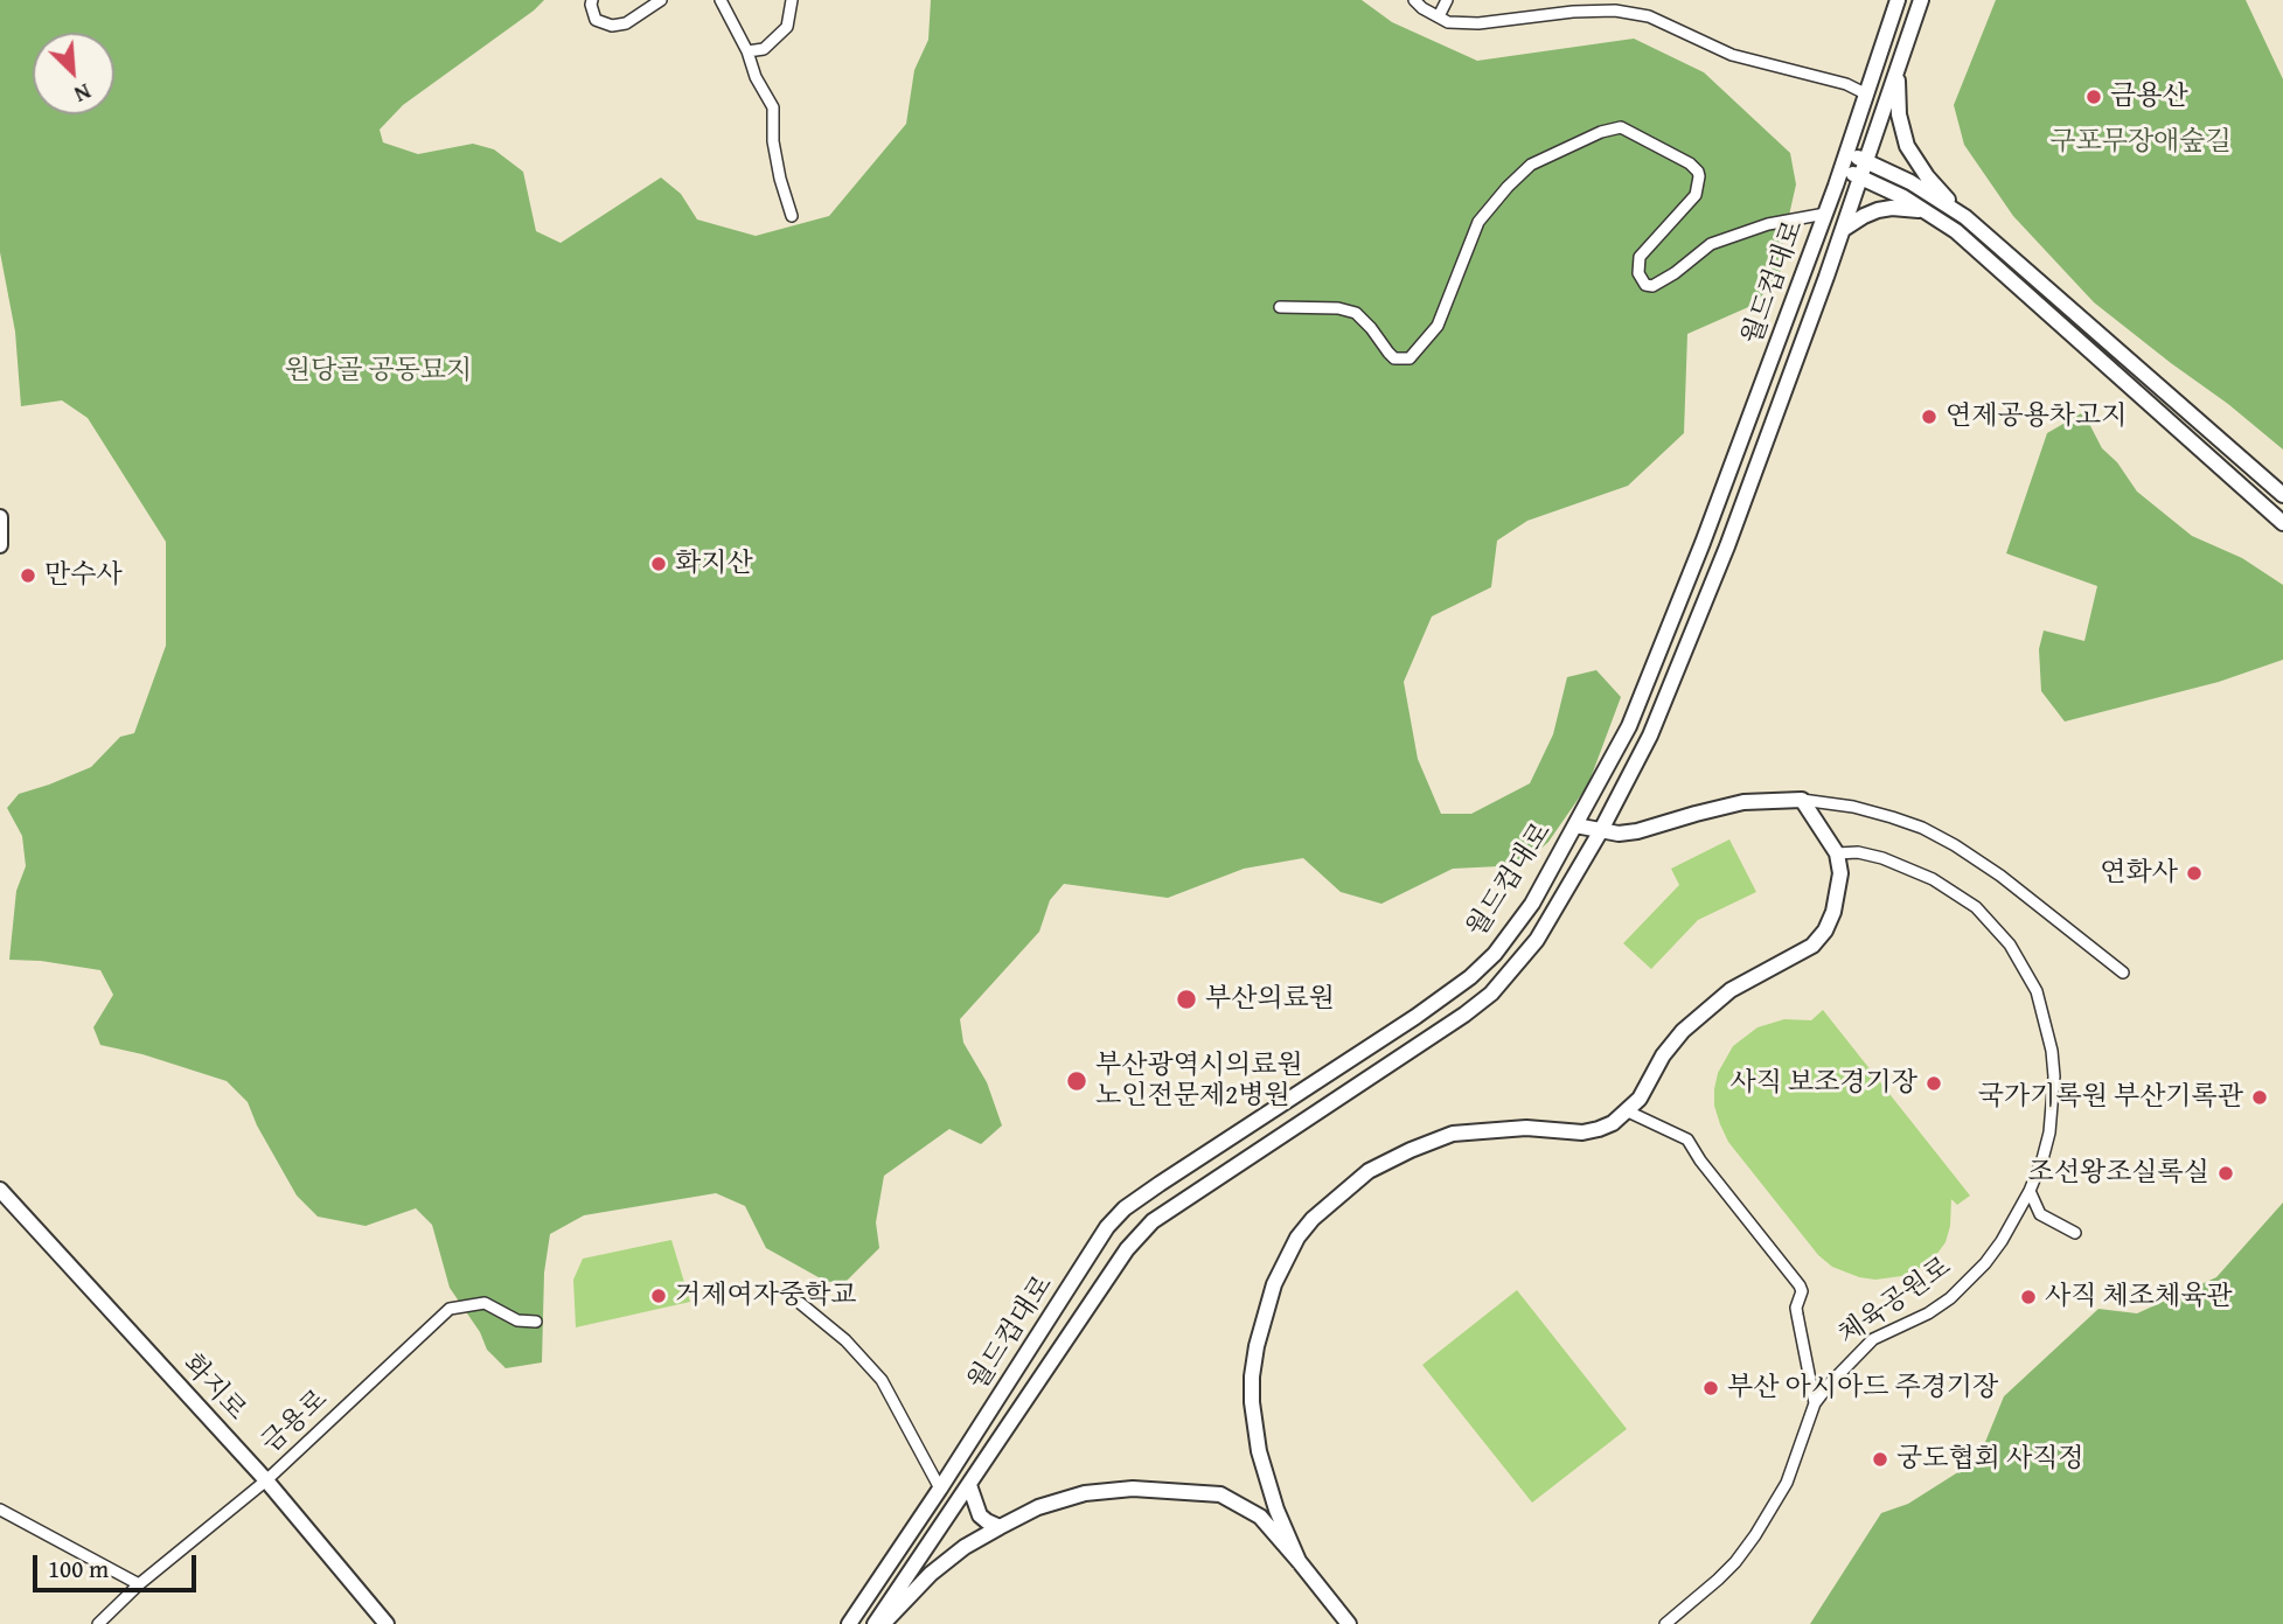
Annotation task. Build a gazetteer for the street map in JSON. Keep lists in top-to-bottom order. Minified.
{"streets":{"main road":["월드컵대로","화지로"],"street":["체육공원로","금용로"]},"crossings":[["화지로","금용로"]],"parks":["구포무장애숲길","원당골 공동묘지"],"places":["금용산","연제공용차고지","화지산","만수사","연화사","부산의료원","부산광역시의료원 노인전문제2병원","사직 보조경기장","국가기록원 부산기록관","조선왕조실록실","거제여자중학교","사직 체조체육관","부산 아시아드 주경기장","궁도협회 사직정"],"scale_bar":"100 m","north":"bottom right"}
